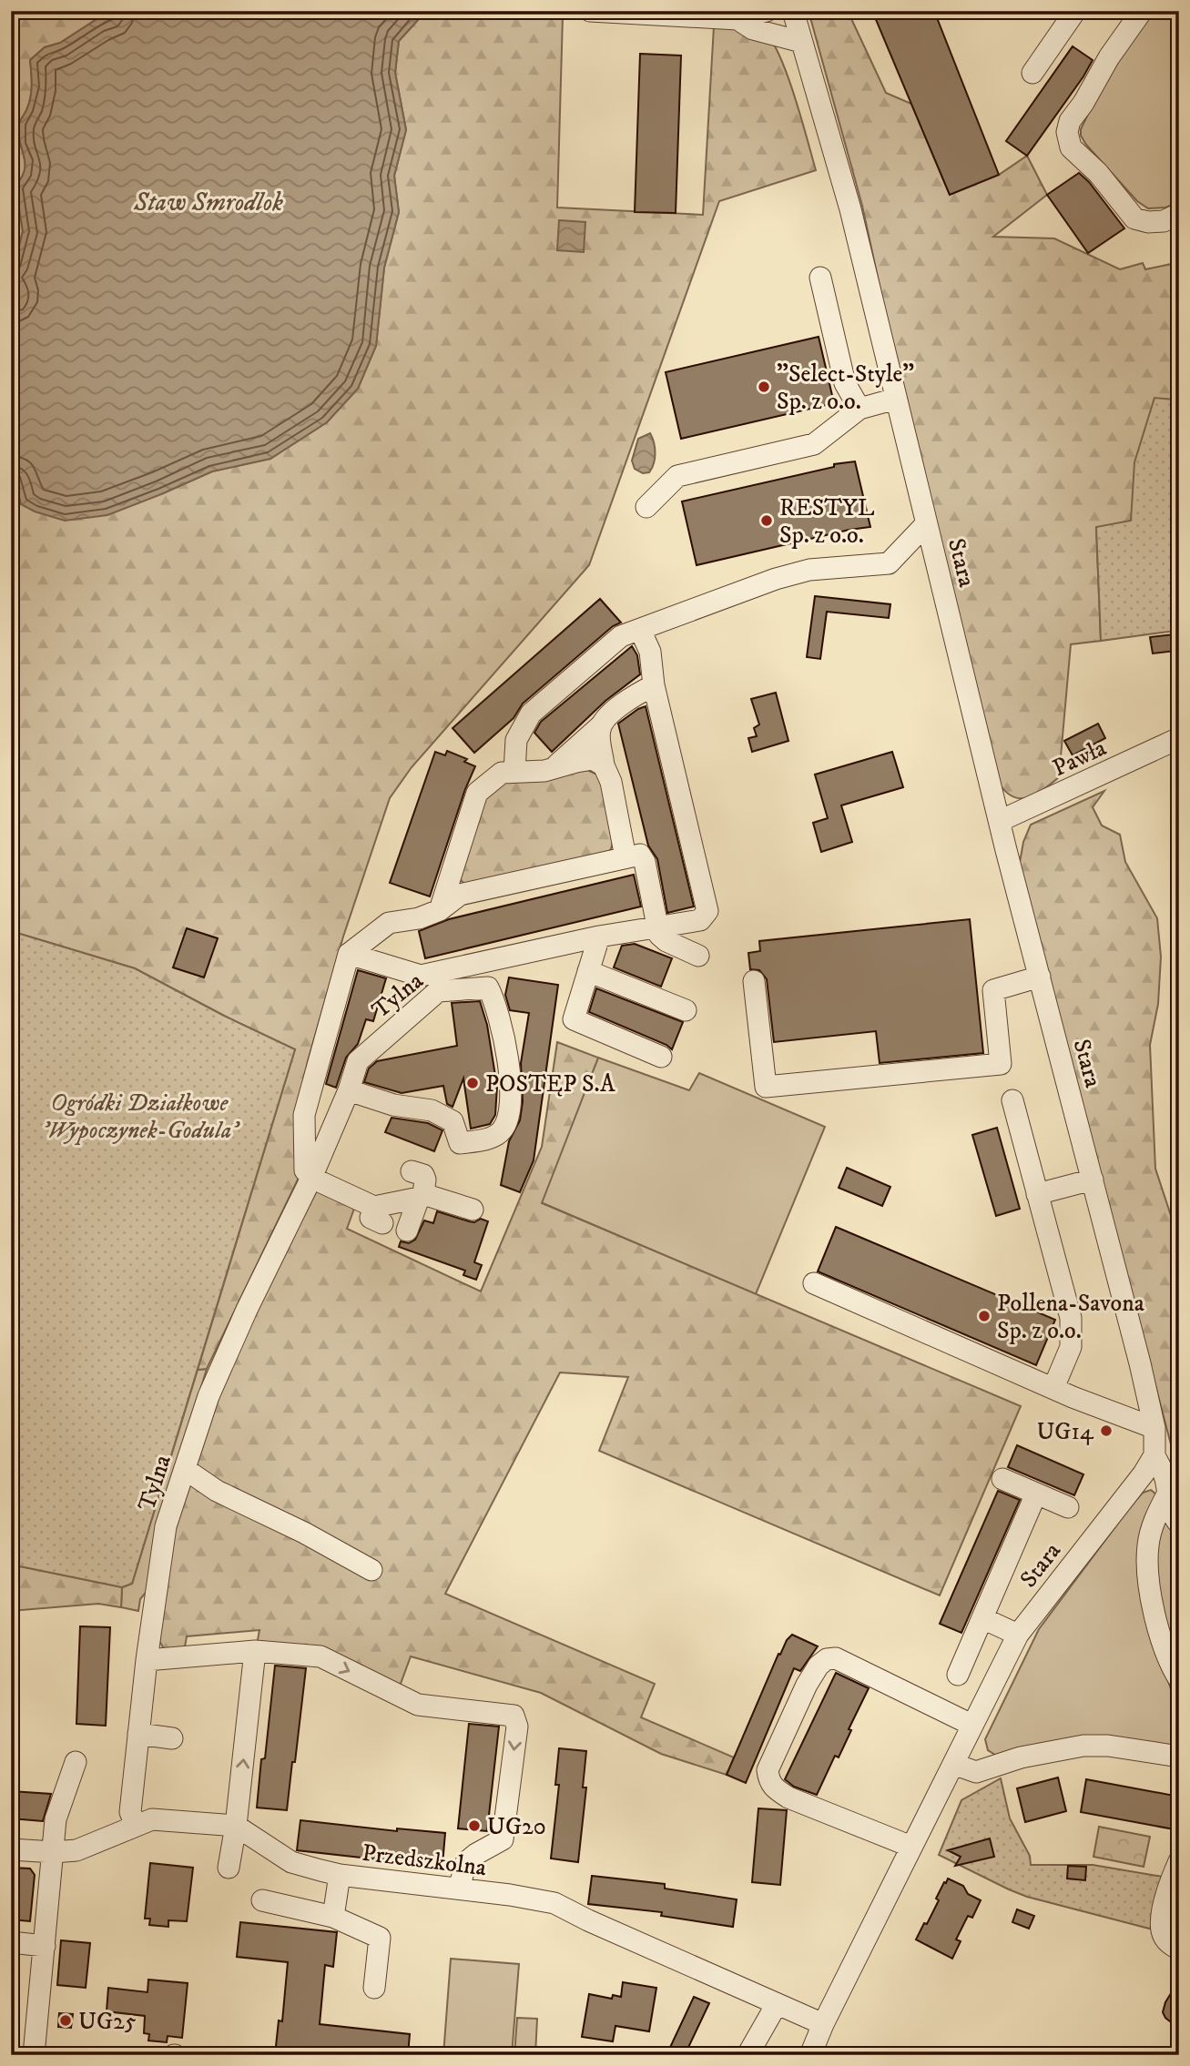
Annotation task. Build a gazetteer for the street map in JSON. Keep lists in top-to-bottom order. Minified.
{"streets":{"street":["Stara","Pawła","Tylna","Przedszkolna"]},"crossings":[["Stara","Pawła"],["Stara","Przedszkolna"],["Tylna","Przedszkolna"]],"water":["Staw Smrodlok"],"parks":["Ogródki Działkowe 'Wypoczynek-Godula'"],"places":["\"Select-Style\" Sp. z o.o.","RESTYL Sp. z o.o.","POSTĘP S.A","Pollena-Savona Sp. z o.o.","UG14","UG20","UG25"]}
